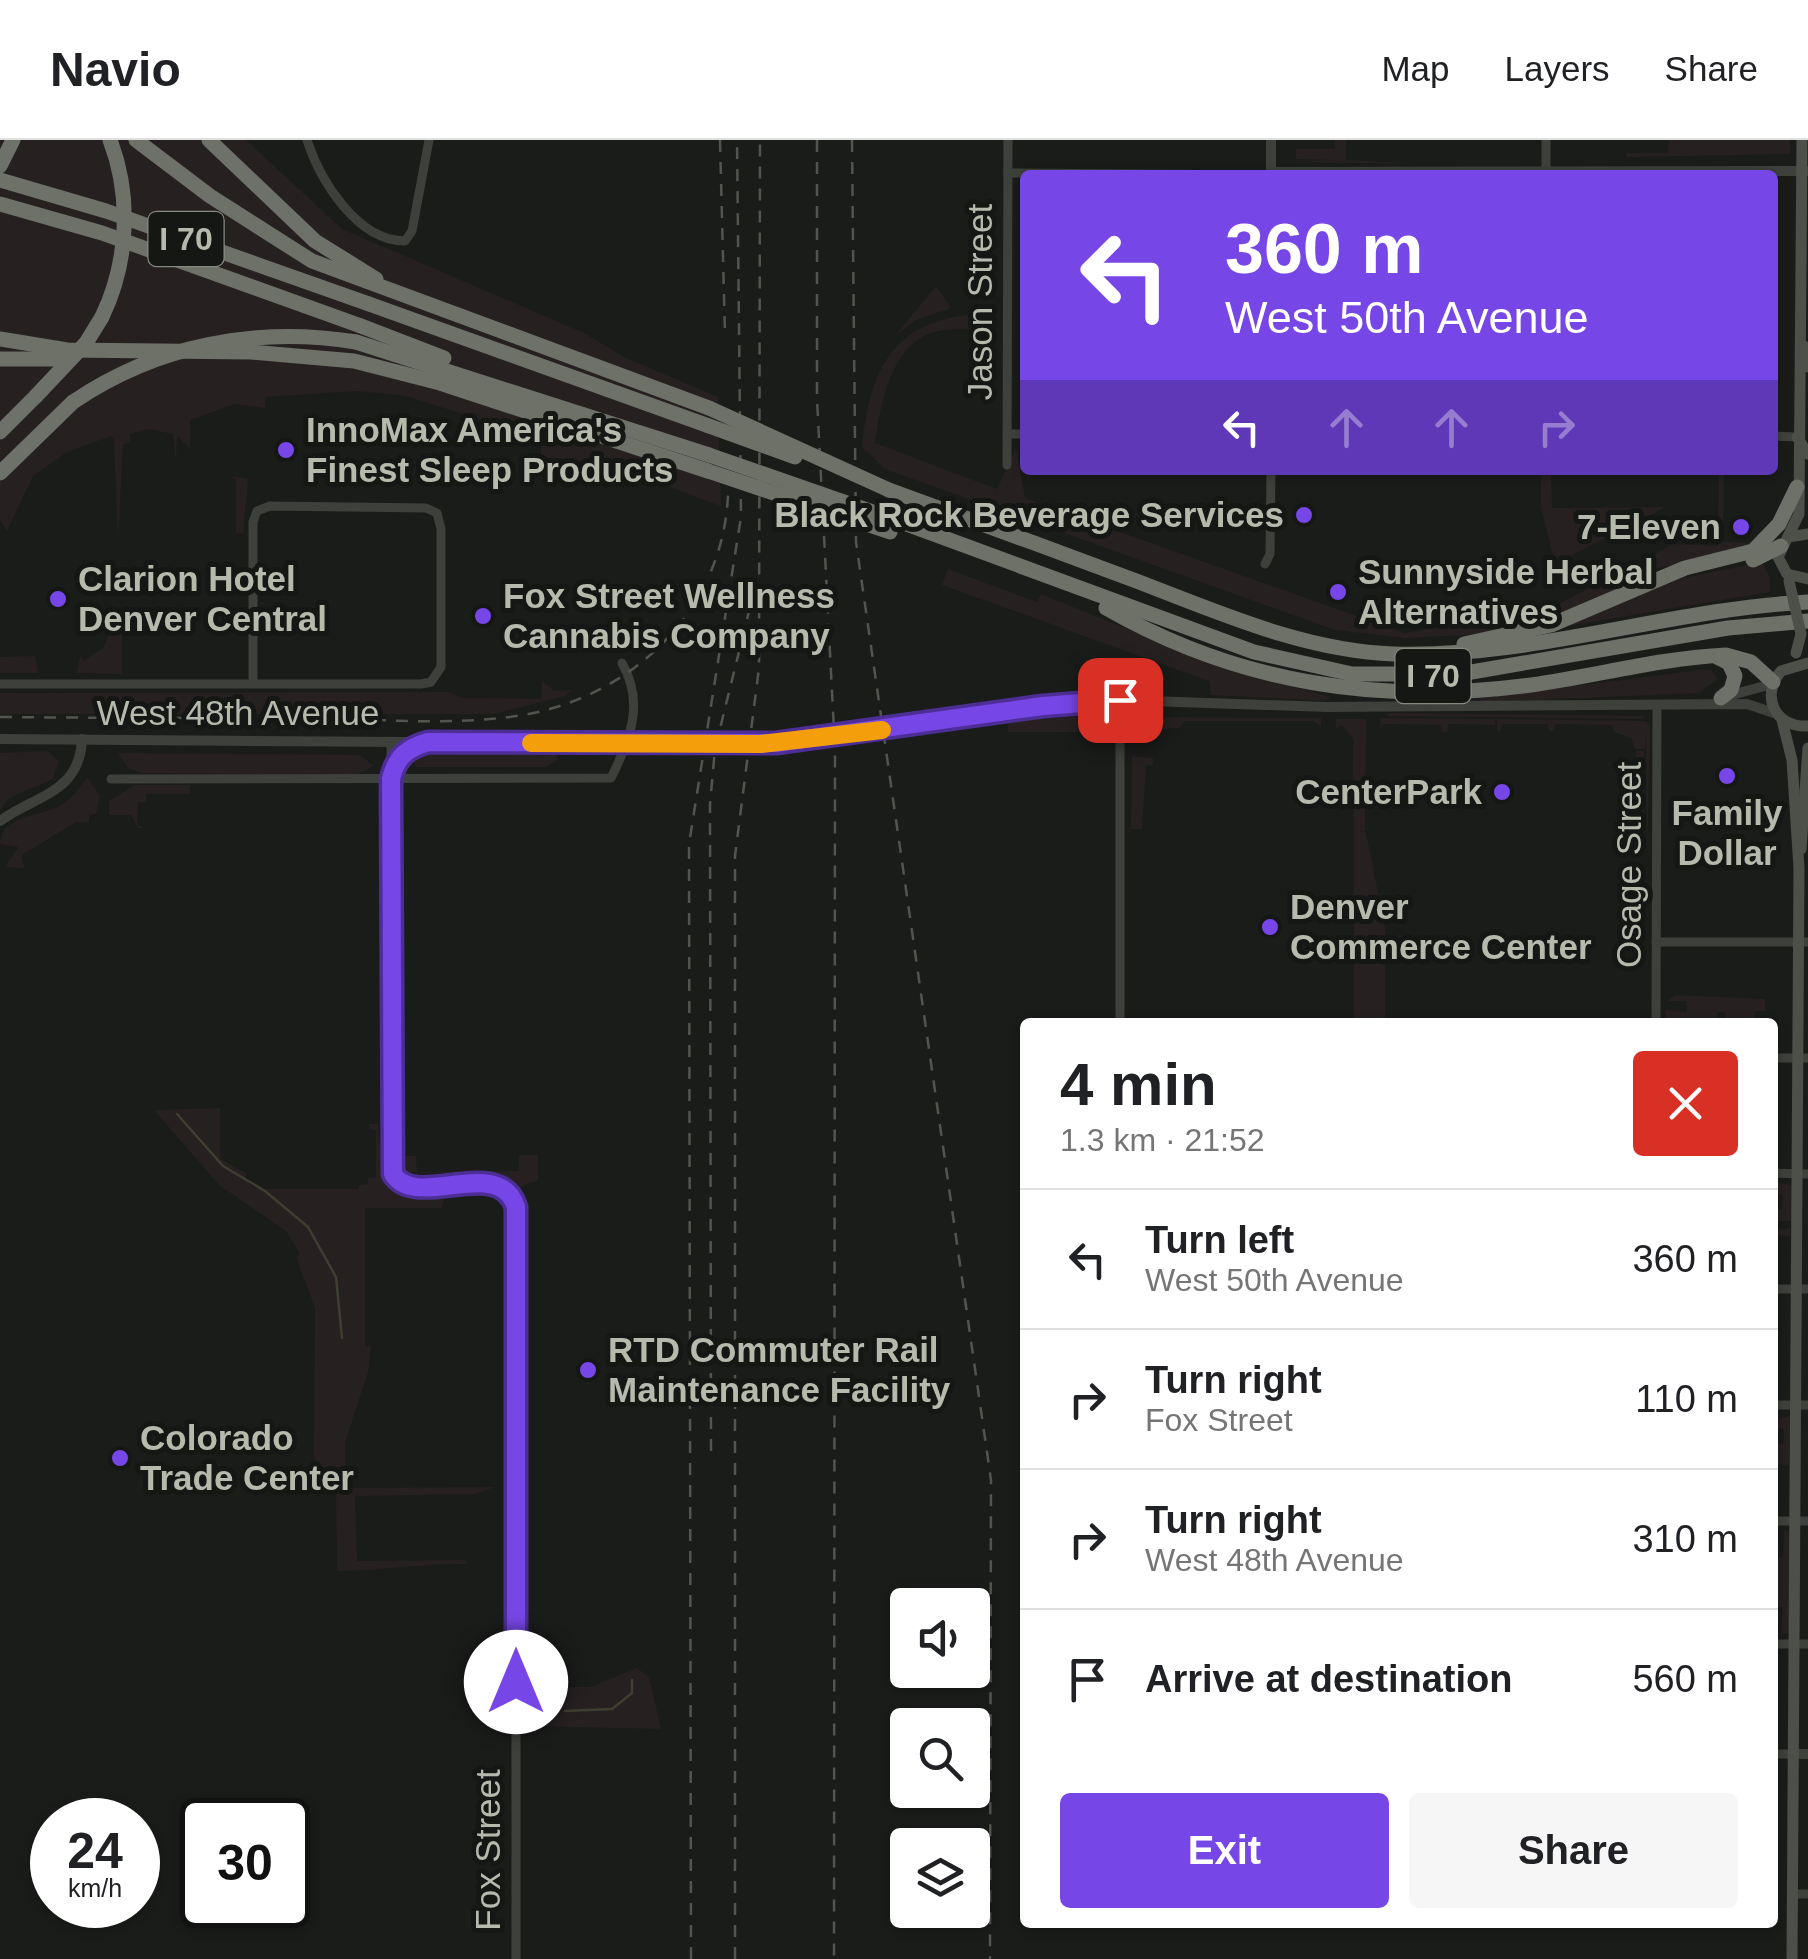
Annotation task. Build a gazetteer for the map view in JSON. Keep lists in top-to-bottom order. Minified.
{"streets":{"highway":["I 70"],"street":["Jason Street","West 48th Avenue","Osage Street","Fox Street"]},"crossings":[["West 48th Avenue","Osage Street"],["West 48th Avenue","Fox Street"]],"places":["InnoMax America's Finest Sleep Products","Black Rock Beverage Services","7-Eleven","Sunnyside Herbal Alternatives","Clarion Hotel Denver Central","Fox Street Wellness Cannabis Company","Family Dollar","CenterPark","Denver Commerce Center","RTD Commuter Rail Maintenance Facility","Colorado Trade Center"],"page":{"header":"Navio","nav":["Map","Layers","Share"],"turn":["360 m","West 50th Avenue"],"heading":["4 min","1.3 km · 21:52"],"list":[{"name":"Turn left","note":"West 50th Avenue","value":"360 m"},{"name":"Turn right","note":"Fox Street","value":"110 m"},{"name":"Turn right","note":"West 48th Avenue","value":"310 m"},{"name":"Arrive at destination","value":"560 m"}],"buttons":["Exit","Share"],"speed":"24 km/h","limit":"30"}}
